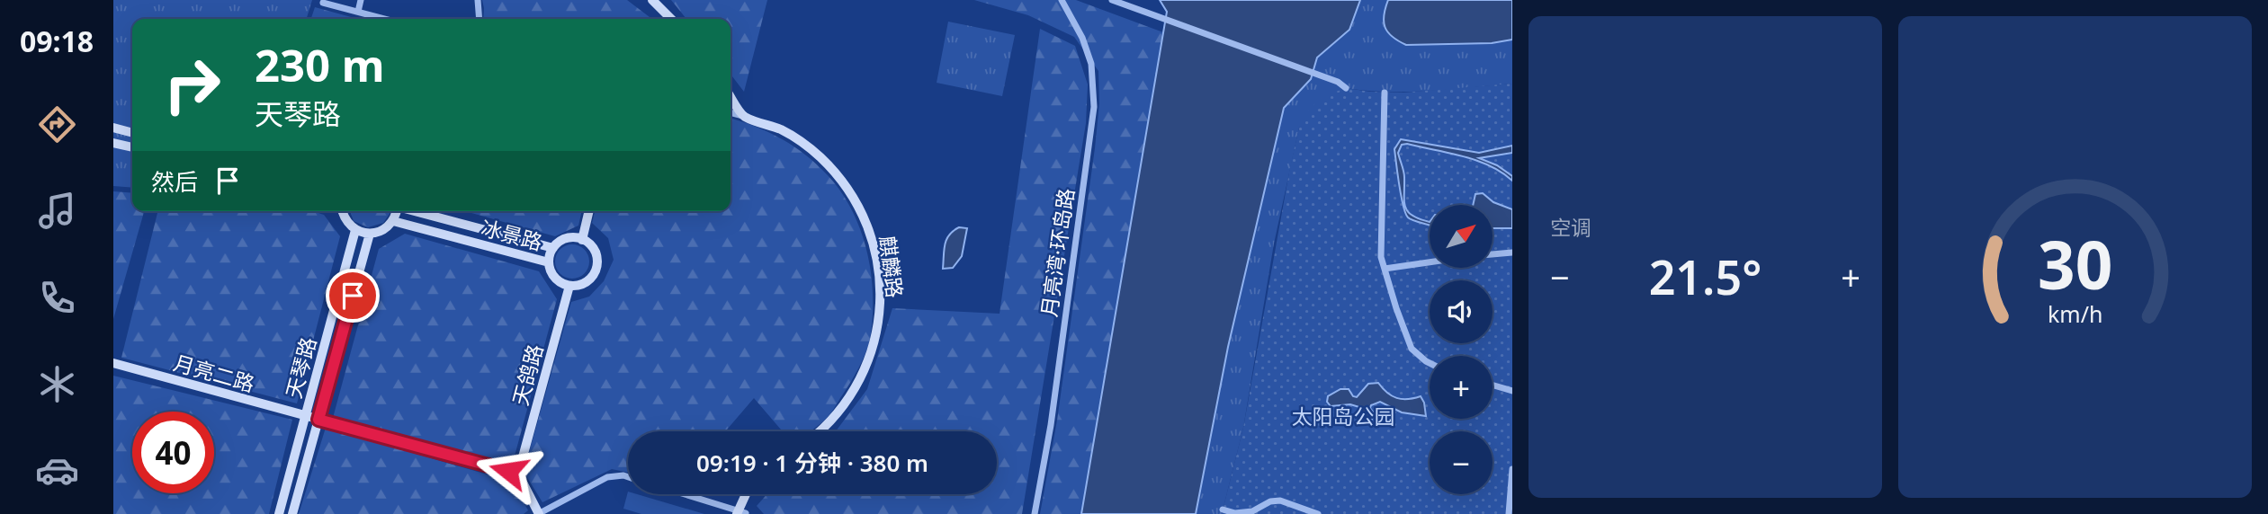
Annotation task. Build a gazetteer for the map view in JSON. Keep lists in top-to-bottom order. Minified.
{"streets":{"street":["冰景路","月亮湾·环岛路","麒麟路","天琴路","月亮二路","天鸽路"]},"crossings":[["冰景路","天鸽路"],["天琴路","月亮二路"],["月亮二路","天鸽路"]],"parks":["太阳岛公园"],"north":"top right","page":{"tabs":"09:18","tile":"空调","turn":["230 m","天琴路"],"then":"然后","map_buttons":["+","−"],"heat":["−","21.5°","+"],"limit":"40","trip":"09:19 · 1 分钟 · 380 m","gauge":["30","km/h"]}}
